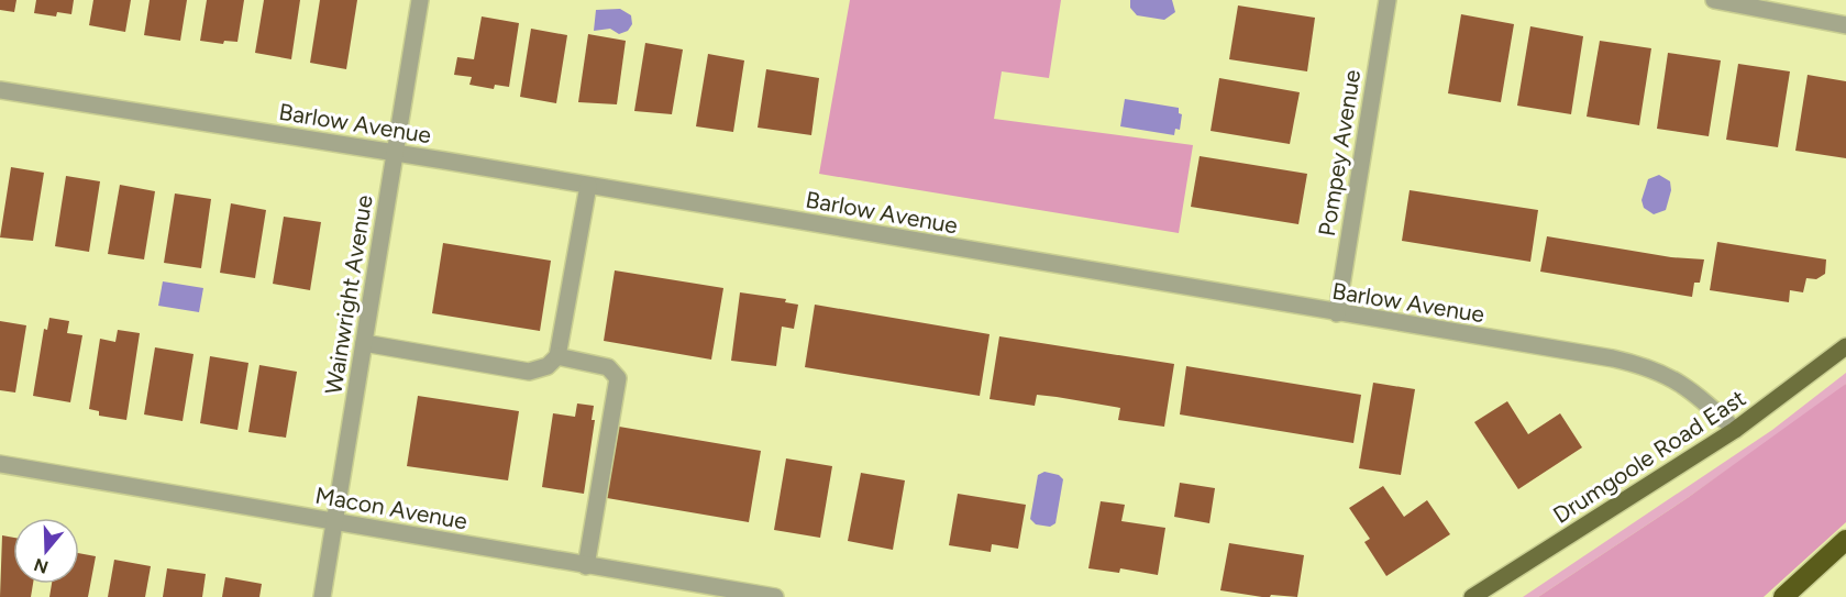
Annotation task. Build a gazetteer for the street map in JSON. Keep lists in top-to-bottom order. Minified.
{"streets":{"main road":["Drumgoole Road East"],"street":["Barlow Avenue","Pompey Avenue","Wainwright Avenue","Macon Avenue"]},"crossings":[["Barlow Avenue","Pompey Avenue"],["Barlow Avenue","Wainwright Avenue"],["Barlow Avenue","Drumgoole Road East"],["Wainwright Avenue","Macon Avenue"]],"north":"bottom"}
